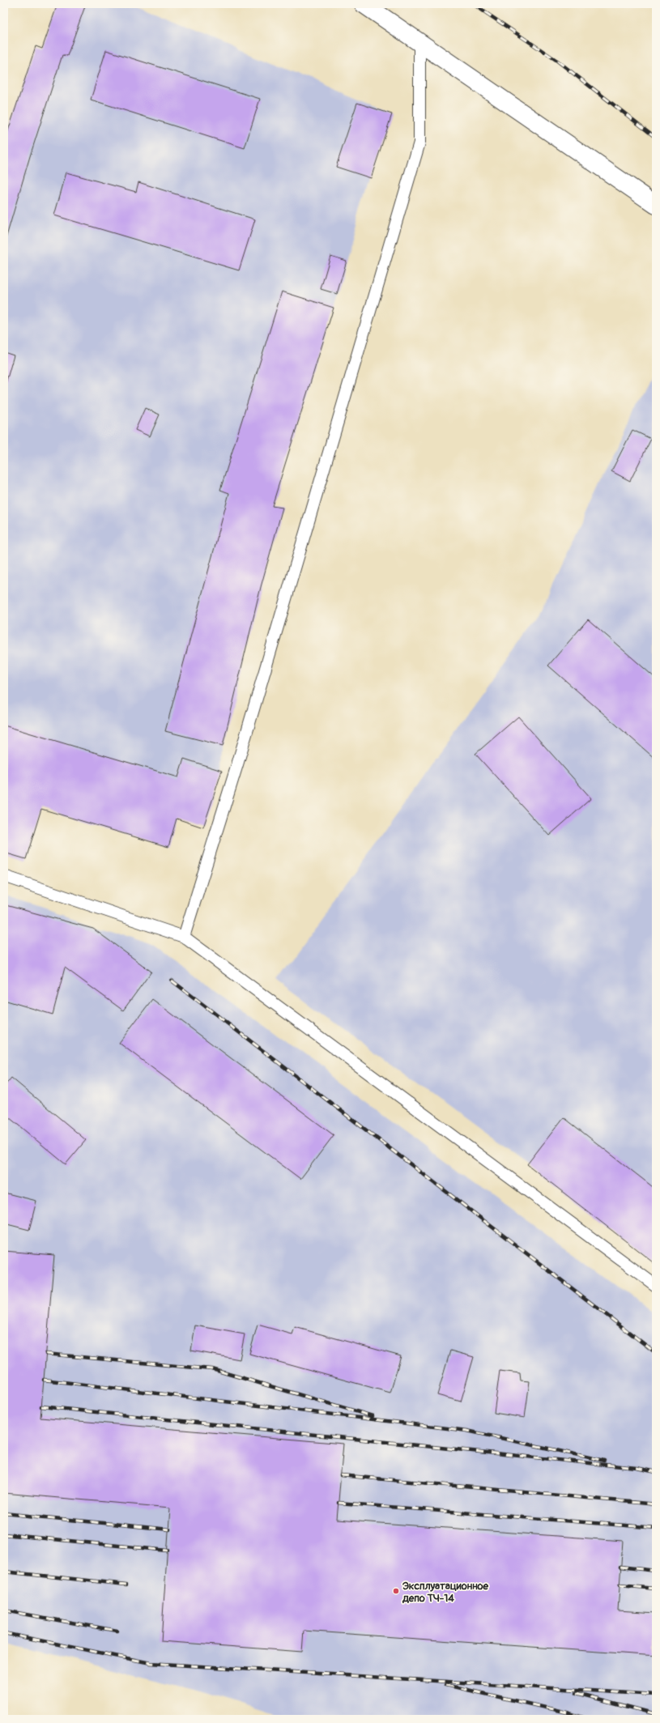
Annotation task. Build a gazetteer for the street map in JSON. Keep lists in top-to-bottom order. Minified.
{"places":["Эксплуатационное депо ТЧ-14"]}
